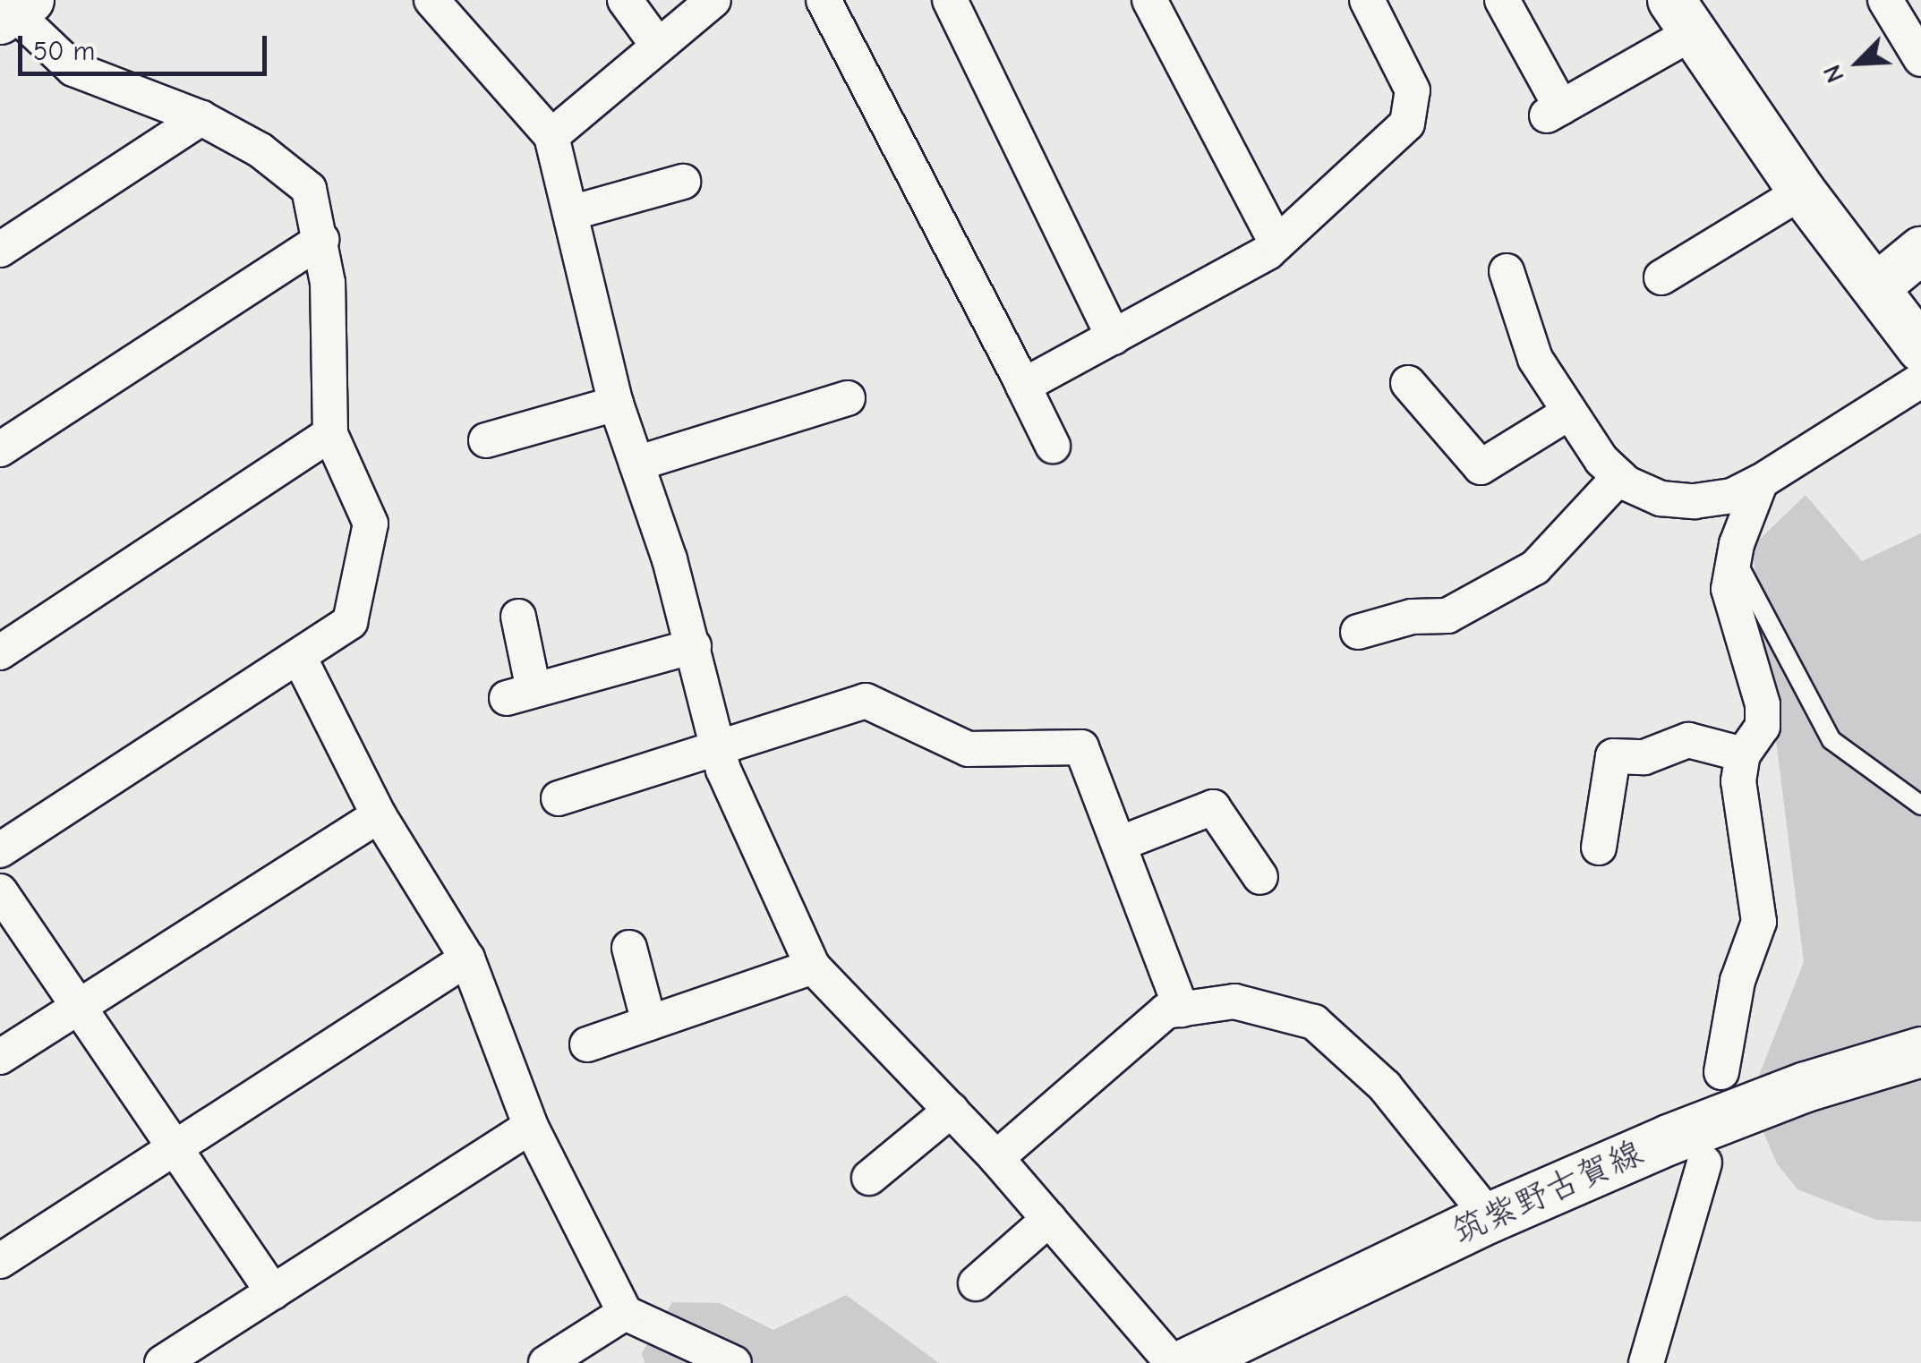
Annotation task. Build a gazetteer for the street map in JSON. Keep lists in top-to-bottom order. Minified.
{"streets":{"main road":["筑紫野古賀線"]},"scale_bar":"50 m","north":"bottom left"}
